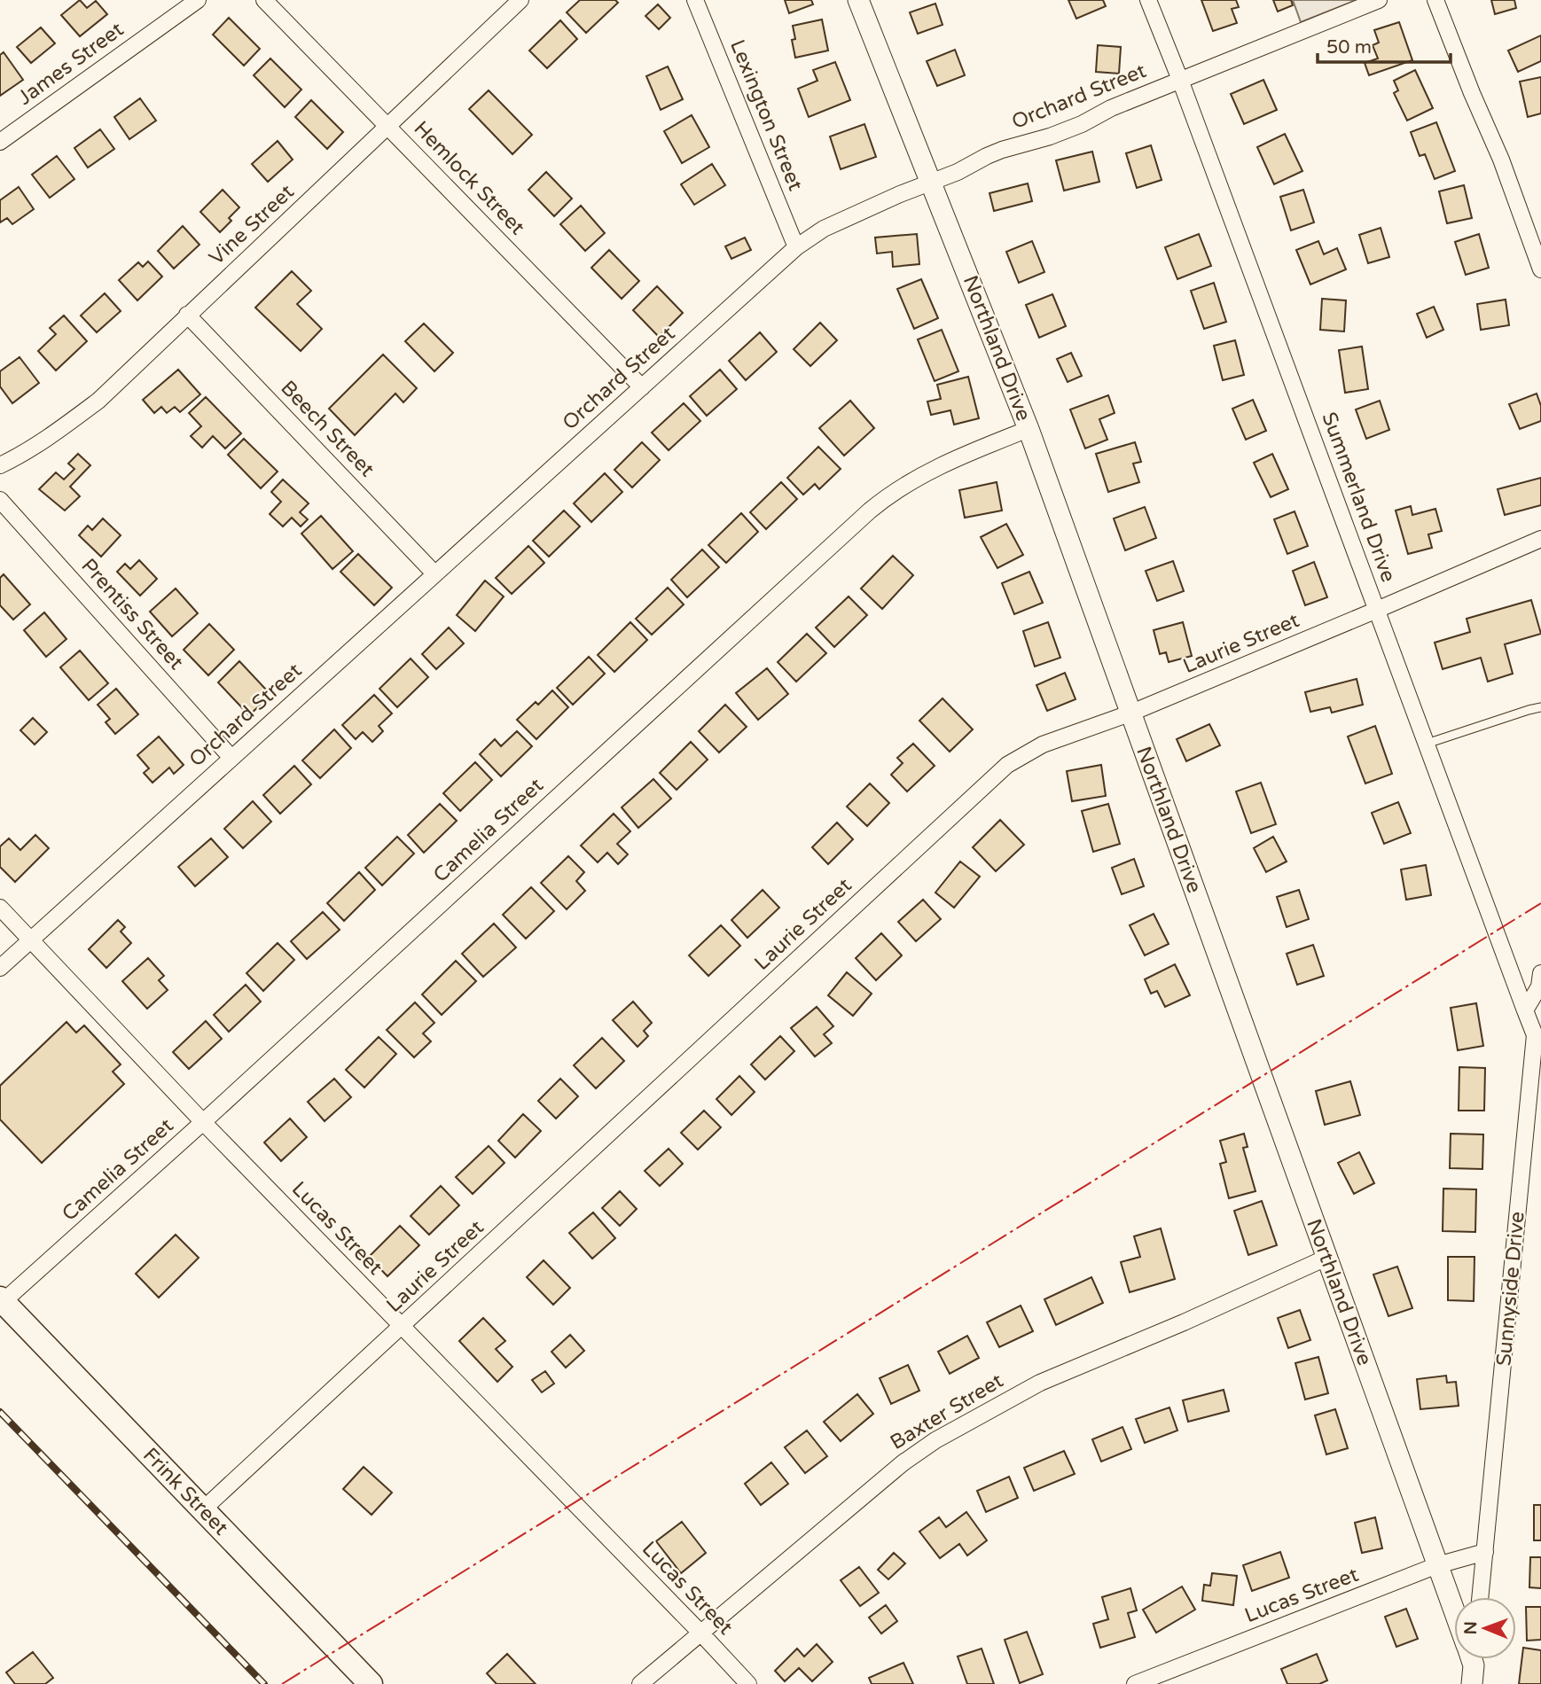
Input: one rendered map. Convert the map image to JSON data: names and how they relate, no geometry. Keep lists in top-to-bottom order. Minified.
{"streets":{"main road":["Frink Street"],"street":["James Street","Orchard Street","Lexington Street","Hemlock Street","Vine Street","Northland Drive","Beech Street","Summerland Drive","Prentiss Street","Laurie Street","Camelia Street","Lucas Street","Sunnyside Drive","Baxter Street"]},"crossings":[["Orchard Street","Lexington Street"],["Orchard Street","Hemlock Street"],["Orchard Street","Northland Drive"],["Orchard Street","Beech Street"],["Orchard Street","Summerland Drive"],["Orchard Street","Prentiss Street"],["Orchard Street","Lucas Street"],["Hemlock Street","Vine Street"],["Vine Street","Beech Street"],["Northland Drive","Laurie Street"],["Northland Drive","Camelia Street"],["Northland Drive","Lucas Street"],["Northland Drive","Baxter Street"],["Summerland Drive","Laurie Street"],["Summerland Drive","Sunnyside Drive"],["Laurie Street","Lucas Street"],["Laurie Street","Frink Street"],["Camelia Street","Lucas Street"],["Camelia Street","Frink Street"],["Lucas Street","Sunnyside Drive"],["Lucas Street","Baxter Street"]],"scale_bar":"50 m","north":"left"}
